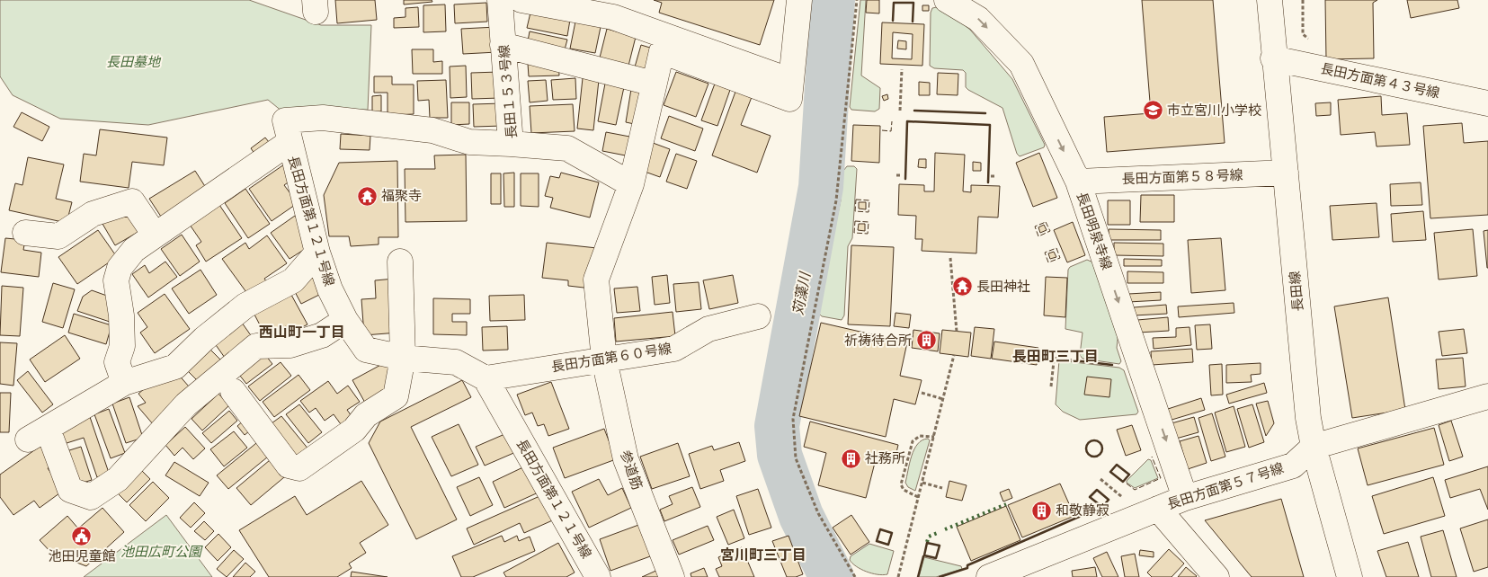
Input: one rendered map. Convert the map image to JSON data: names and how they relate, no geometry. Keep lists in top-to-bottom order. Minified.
{"streets":{"street":["長田方面第４３号線","長田１５３号線","長田方面第５８号線","長田方面第１２１号線","長田明泉寺線","長田線","長田方面第６０号線","参道筋","長田方面第５７号線"]},"crossings":[["長田方面第４３号線","長田線"],["長田１５３号線","長田方面第１２１号線"],["長田方面第５８号線","長田明泉寺線"],["長田方面第５８号線","長田線"],["長田方面第１２１号線","長田方面第６０号線"],["長田明泉寺線","長田方面第５７号線"],["長田線","長田方面第５７号線"],["長田方面第６０号線","参道筋"]],"one_way":["長田明泉寺線"],"districts":["西山町一丁目","長田町三丁目","宮川町三丁目"],"water":["苅藻川"],"parks":["長田墓地","池田広町公園"],"places":{"school or university":["市立宮川小学校"],"temple":["福聚寺","長田神社"],"building":["祈祷待合所","社務所","和敬静寂"],"public building":["池田児童館"]}}
